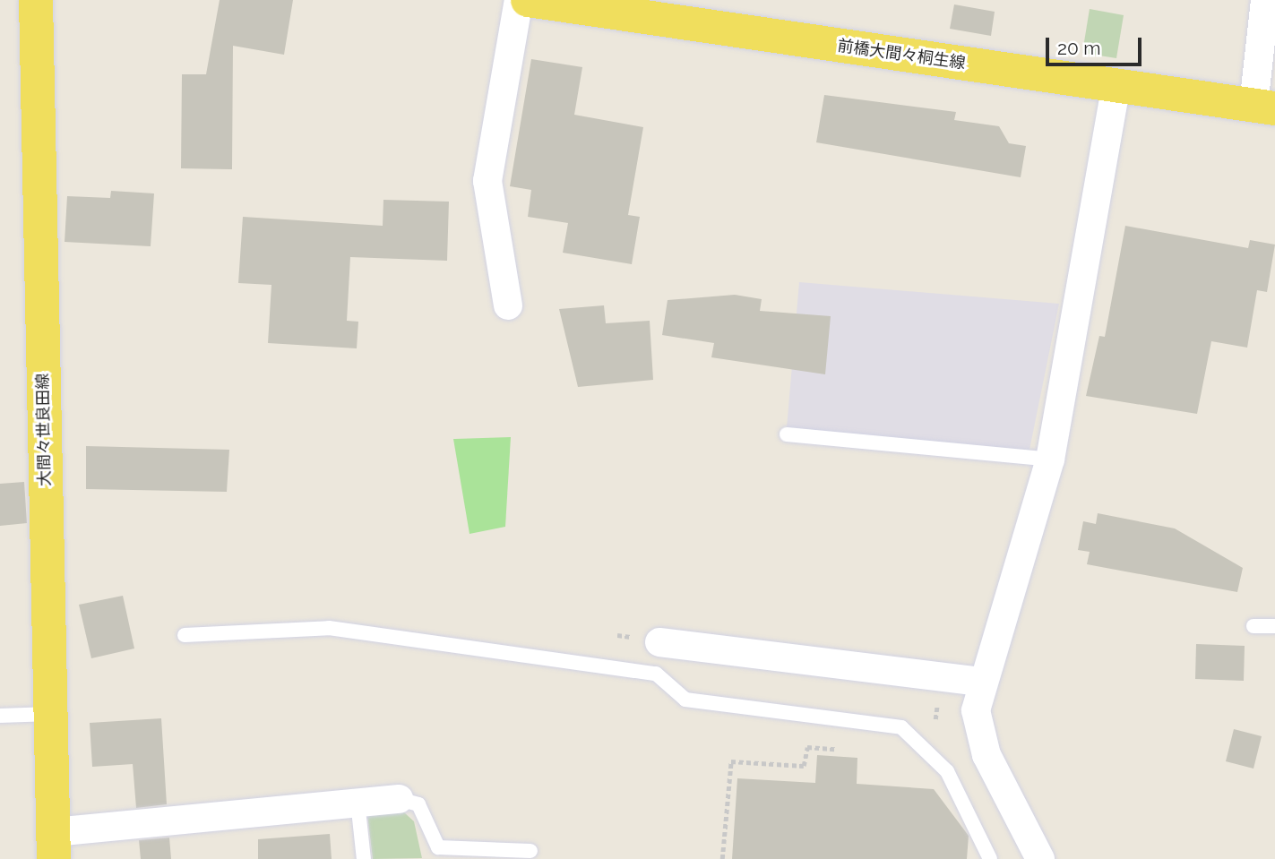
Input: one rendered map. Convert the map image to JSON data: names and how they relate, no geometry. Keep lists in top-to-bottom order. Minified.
{"streets":{"main road":["前橋大間々桐生線","大間々世良田線"]},"scale_bar":"20 m"}
